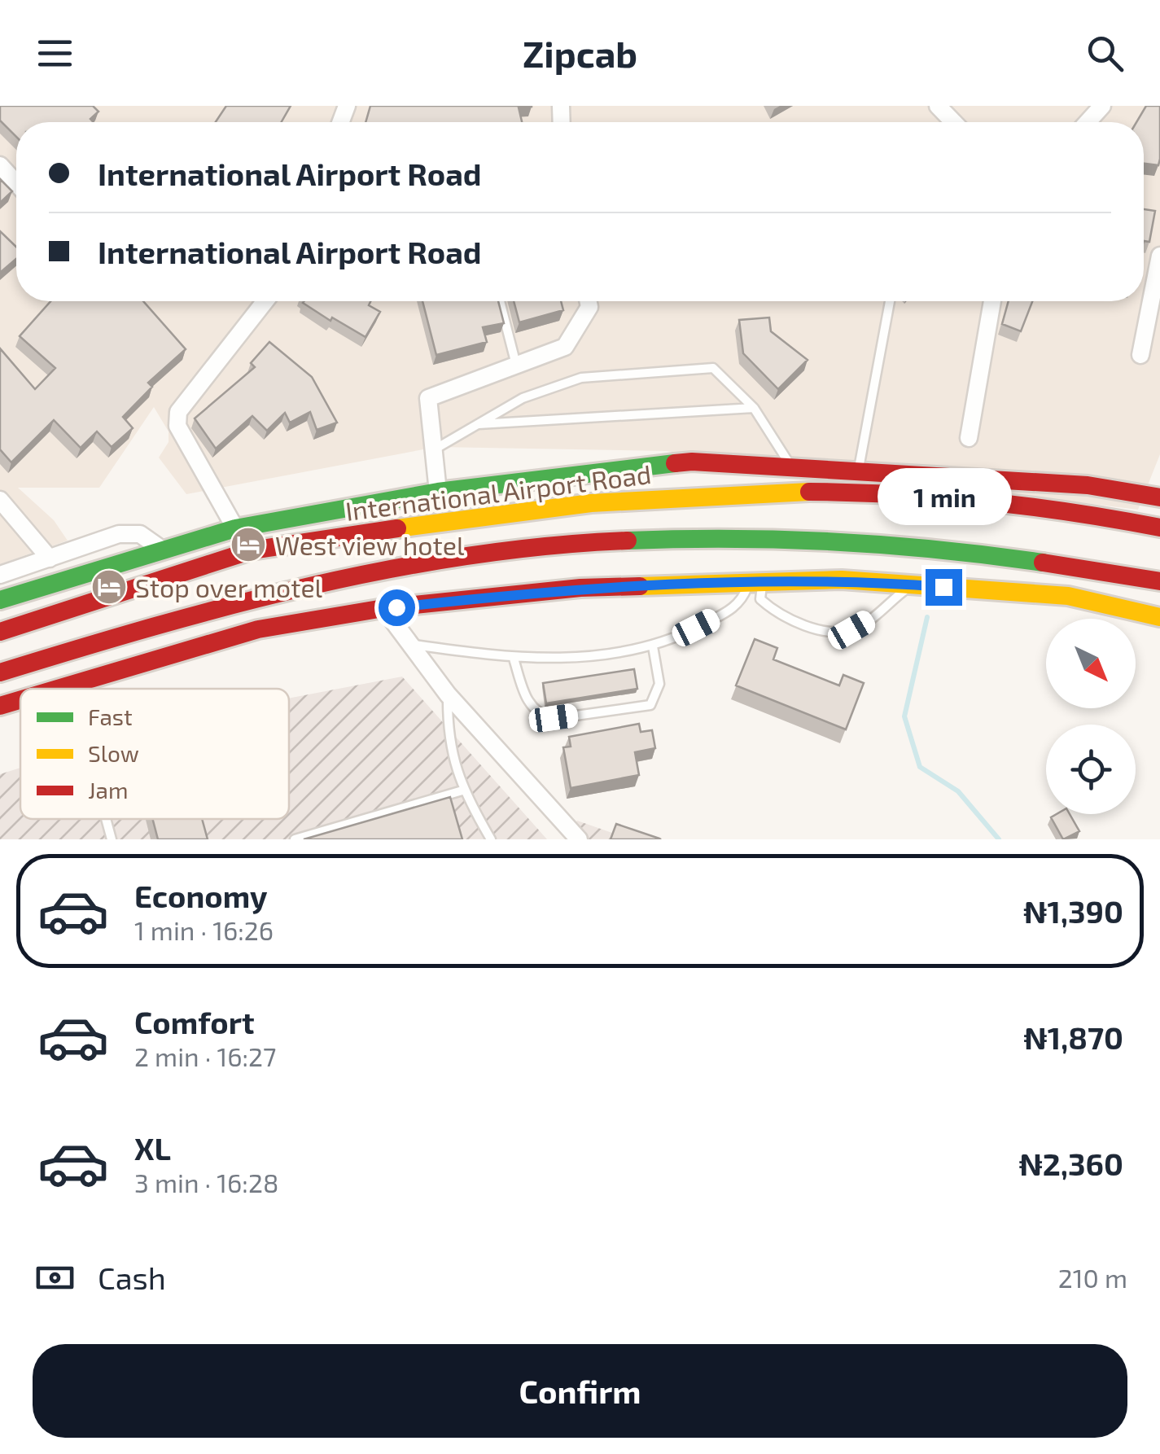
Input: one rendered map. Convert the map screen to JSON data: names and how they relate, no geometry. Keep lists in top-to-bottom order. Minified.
{"streets":{"main road":["International Airport Road"]},"places":{"hotel":["West view hotel","Stop over motel"]},"legend":["Fast","Slow","Jam"],"north":"bottom right","page":{"header":"Zipcab","banner":["International Airport Road","International Airport Road"],"bubble":"1 min","list":[{"name":"Economy","note":"1 min · 16:26","value":"₦1,390"},{"name":"Comfort","note":"2 min · 16:27","value":"₦1,870"},{"name":"XL","note":"3 min · 16:28","value":"₦2,360"}],"pay":["Cash","210 m"],"buttons":"Confirm"}}
